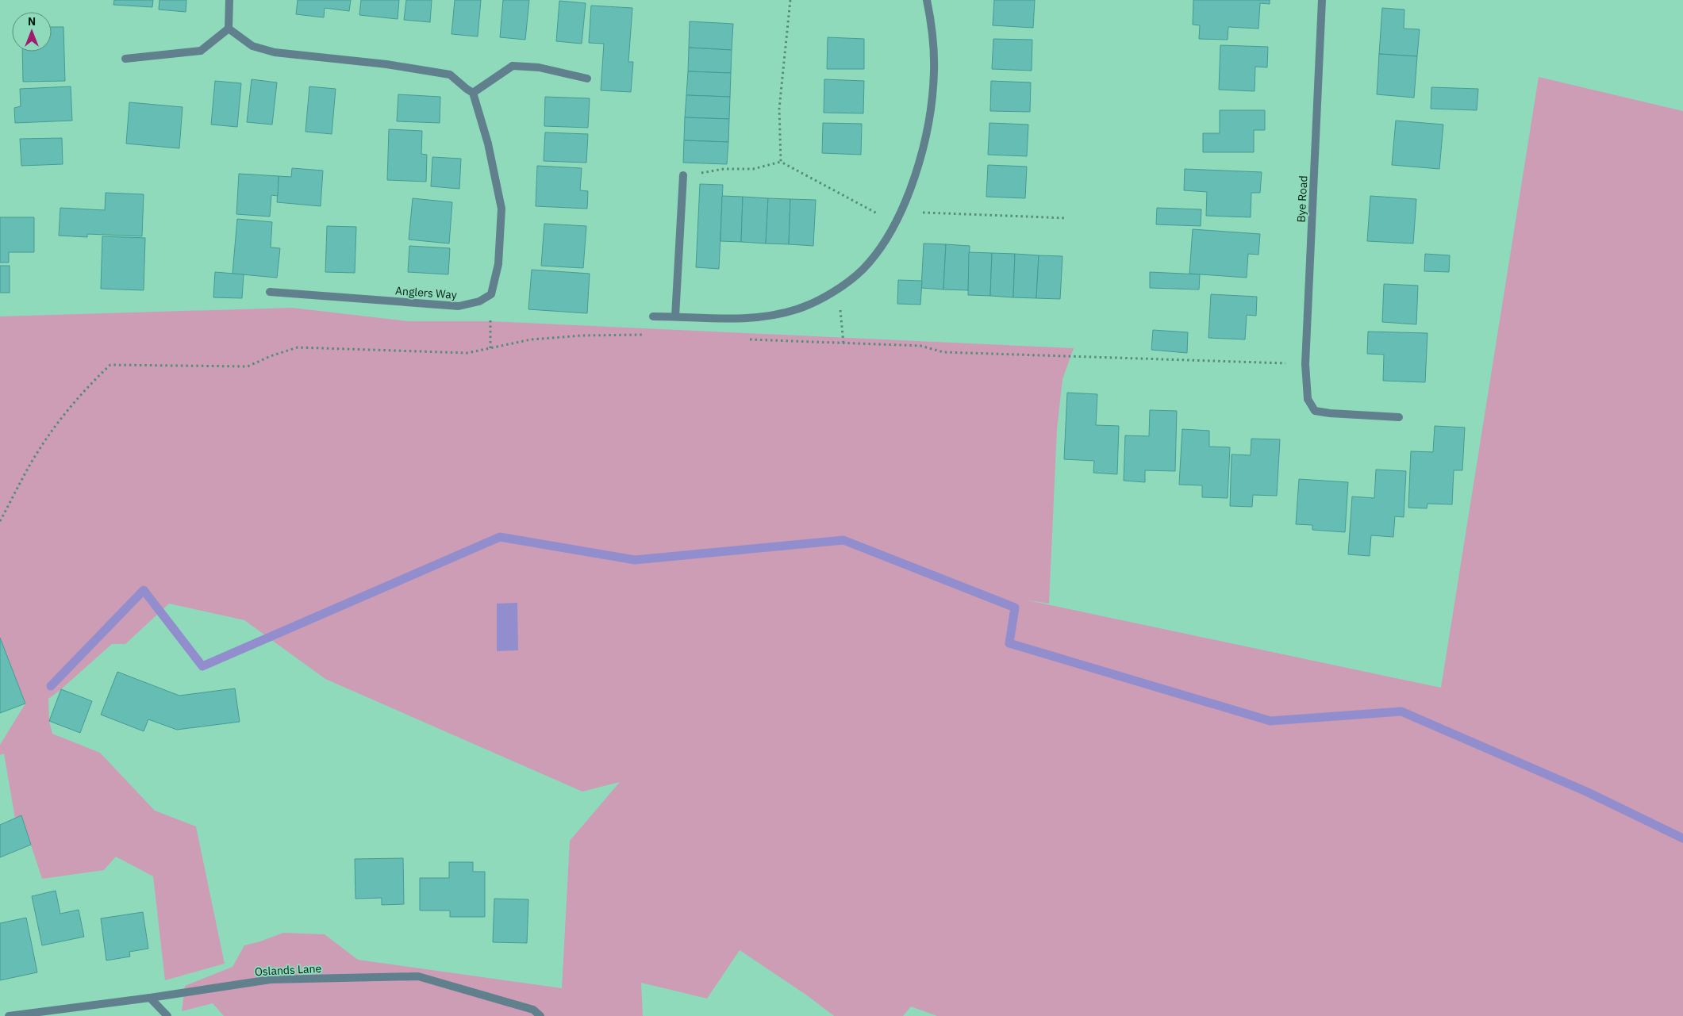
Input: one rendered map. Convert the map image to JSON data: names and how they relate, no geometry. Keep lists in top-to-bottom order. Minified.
{"streets":{"street":["Bye Road","Anglers Way","Oslands Lane"]},"north":"top"}
